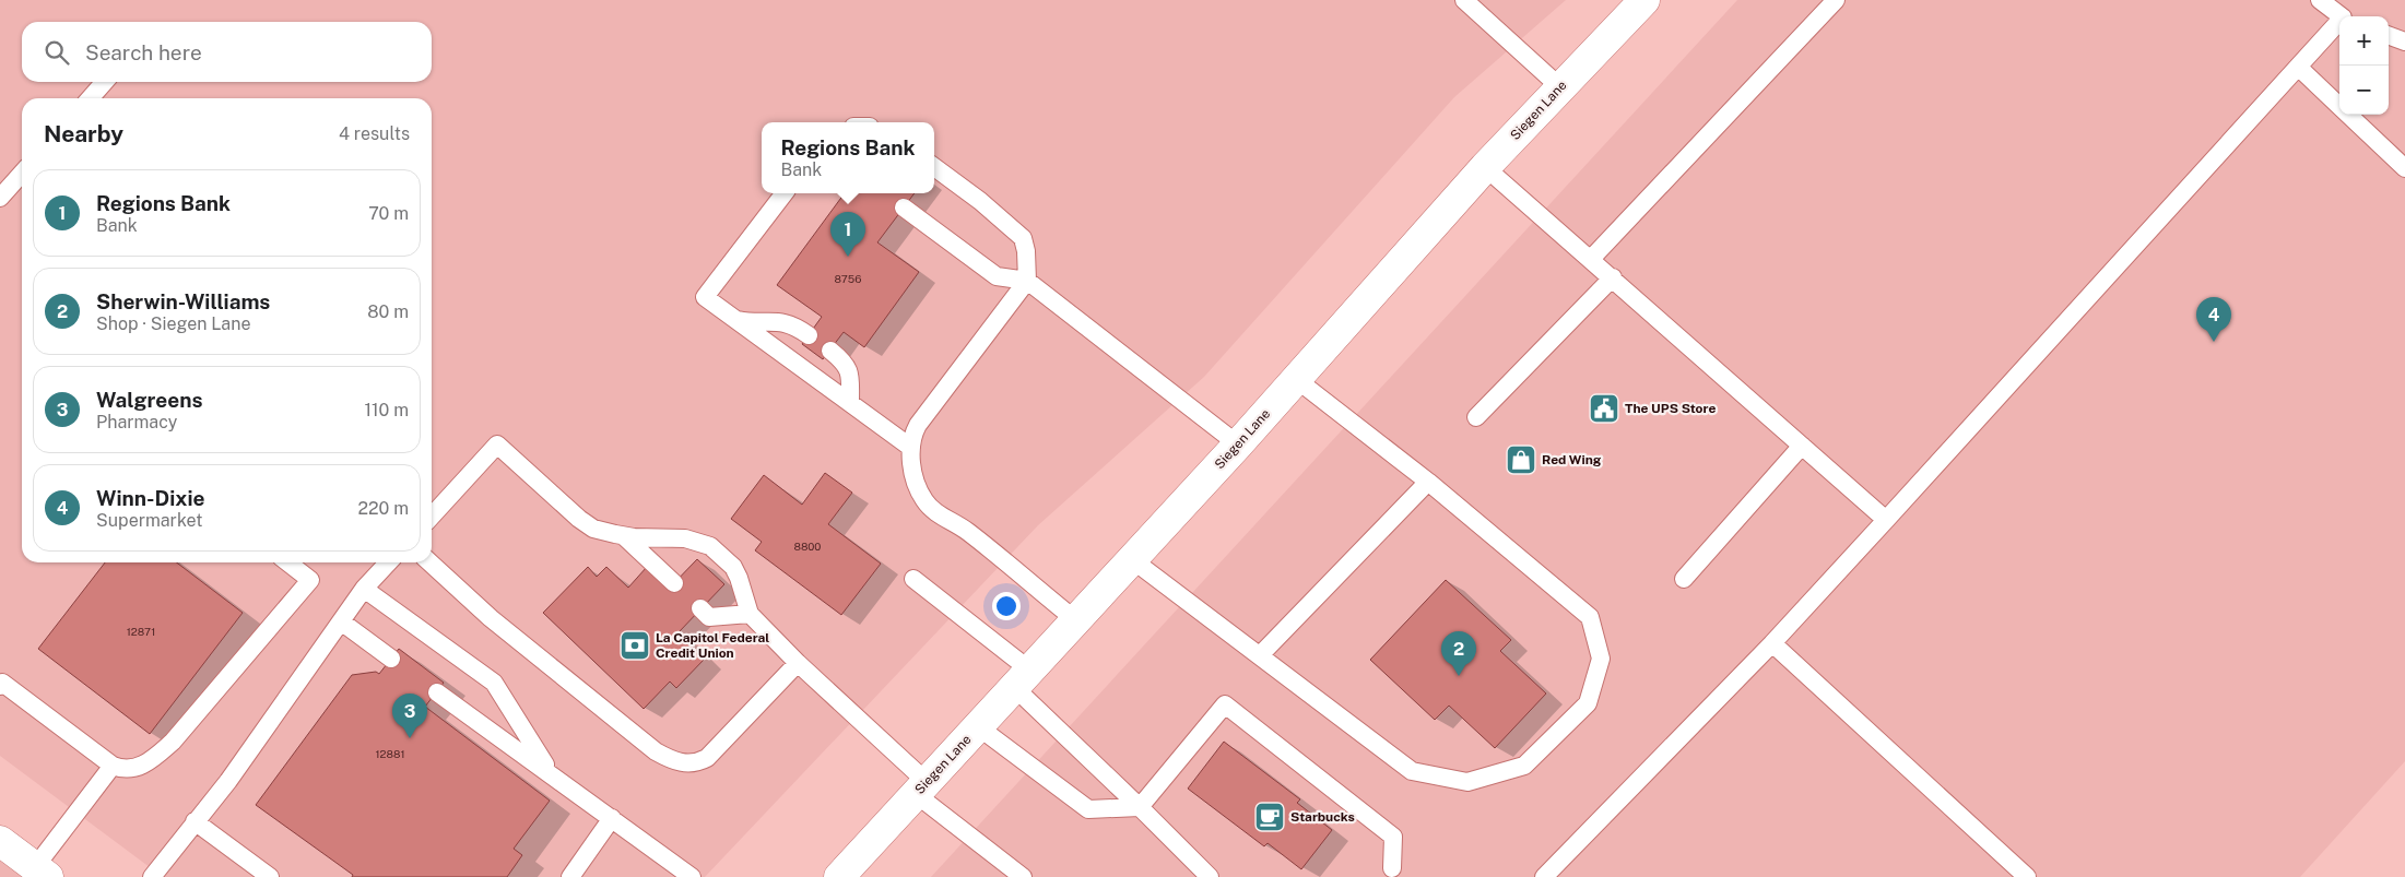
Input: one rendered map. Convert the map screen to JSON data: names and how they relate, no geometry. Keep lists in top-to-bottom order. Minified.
{"streets":{"main road":["Siegen Lane"]},"places":{"public building":["The UPS Store"],"shop":["Red Wing"],"bank":["La Capitol Federal Credit Union"],"cafe":["Starbucks"]},"house_numbers":["8756","8800","12871","12881"],"page":{"map_buttons":["+","−"],"search":"Search here","heading":["Nearby","4 results"],"popup":["Regions Bank","Bank"],"list":[{"mark":"1","name":"Regions Bank","note":"Bank","value":"70 m"},{"mark":"2","name":"Sherwin-Williams","note":"Shop · Siegen Lane","value":"80 m"},{"mark":"3","name":"Walgreens","note":"Pharmacy","value":"110 m"},{"mark":"4","name":"Winn-Dixie","note":"Supermarket","value":"220 m"}],"pins":["1","4","2","3"]}}
